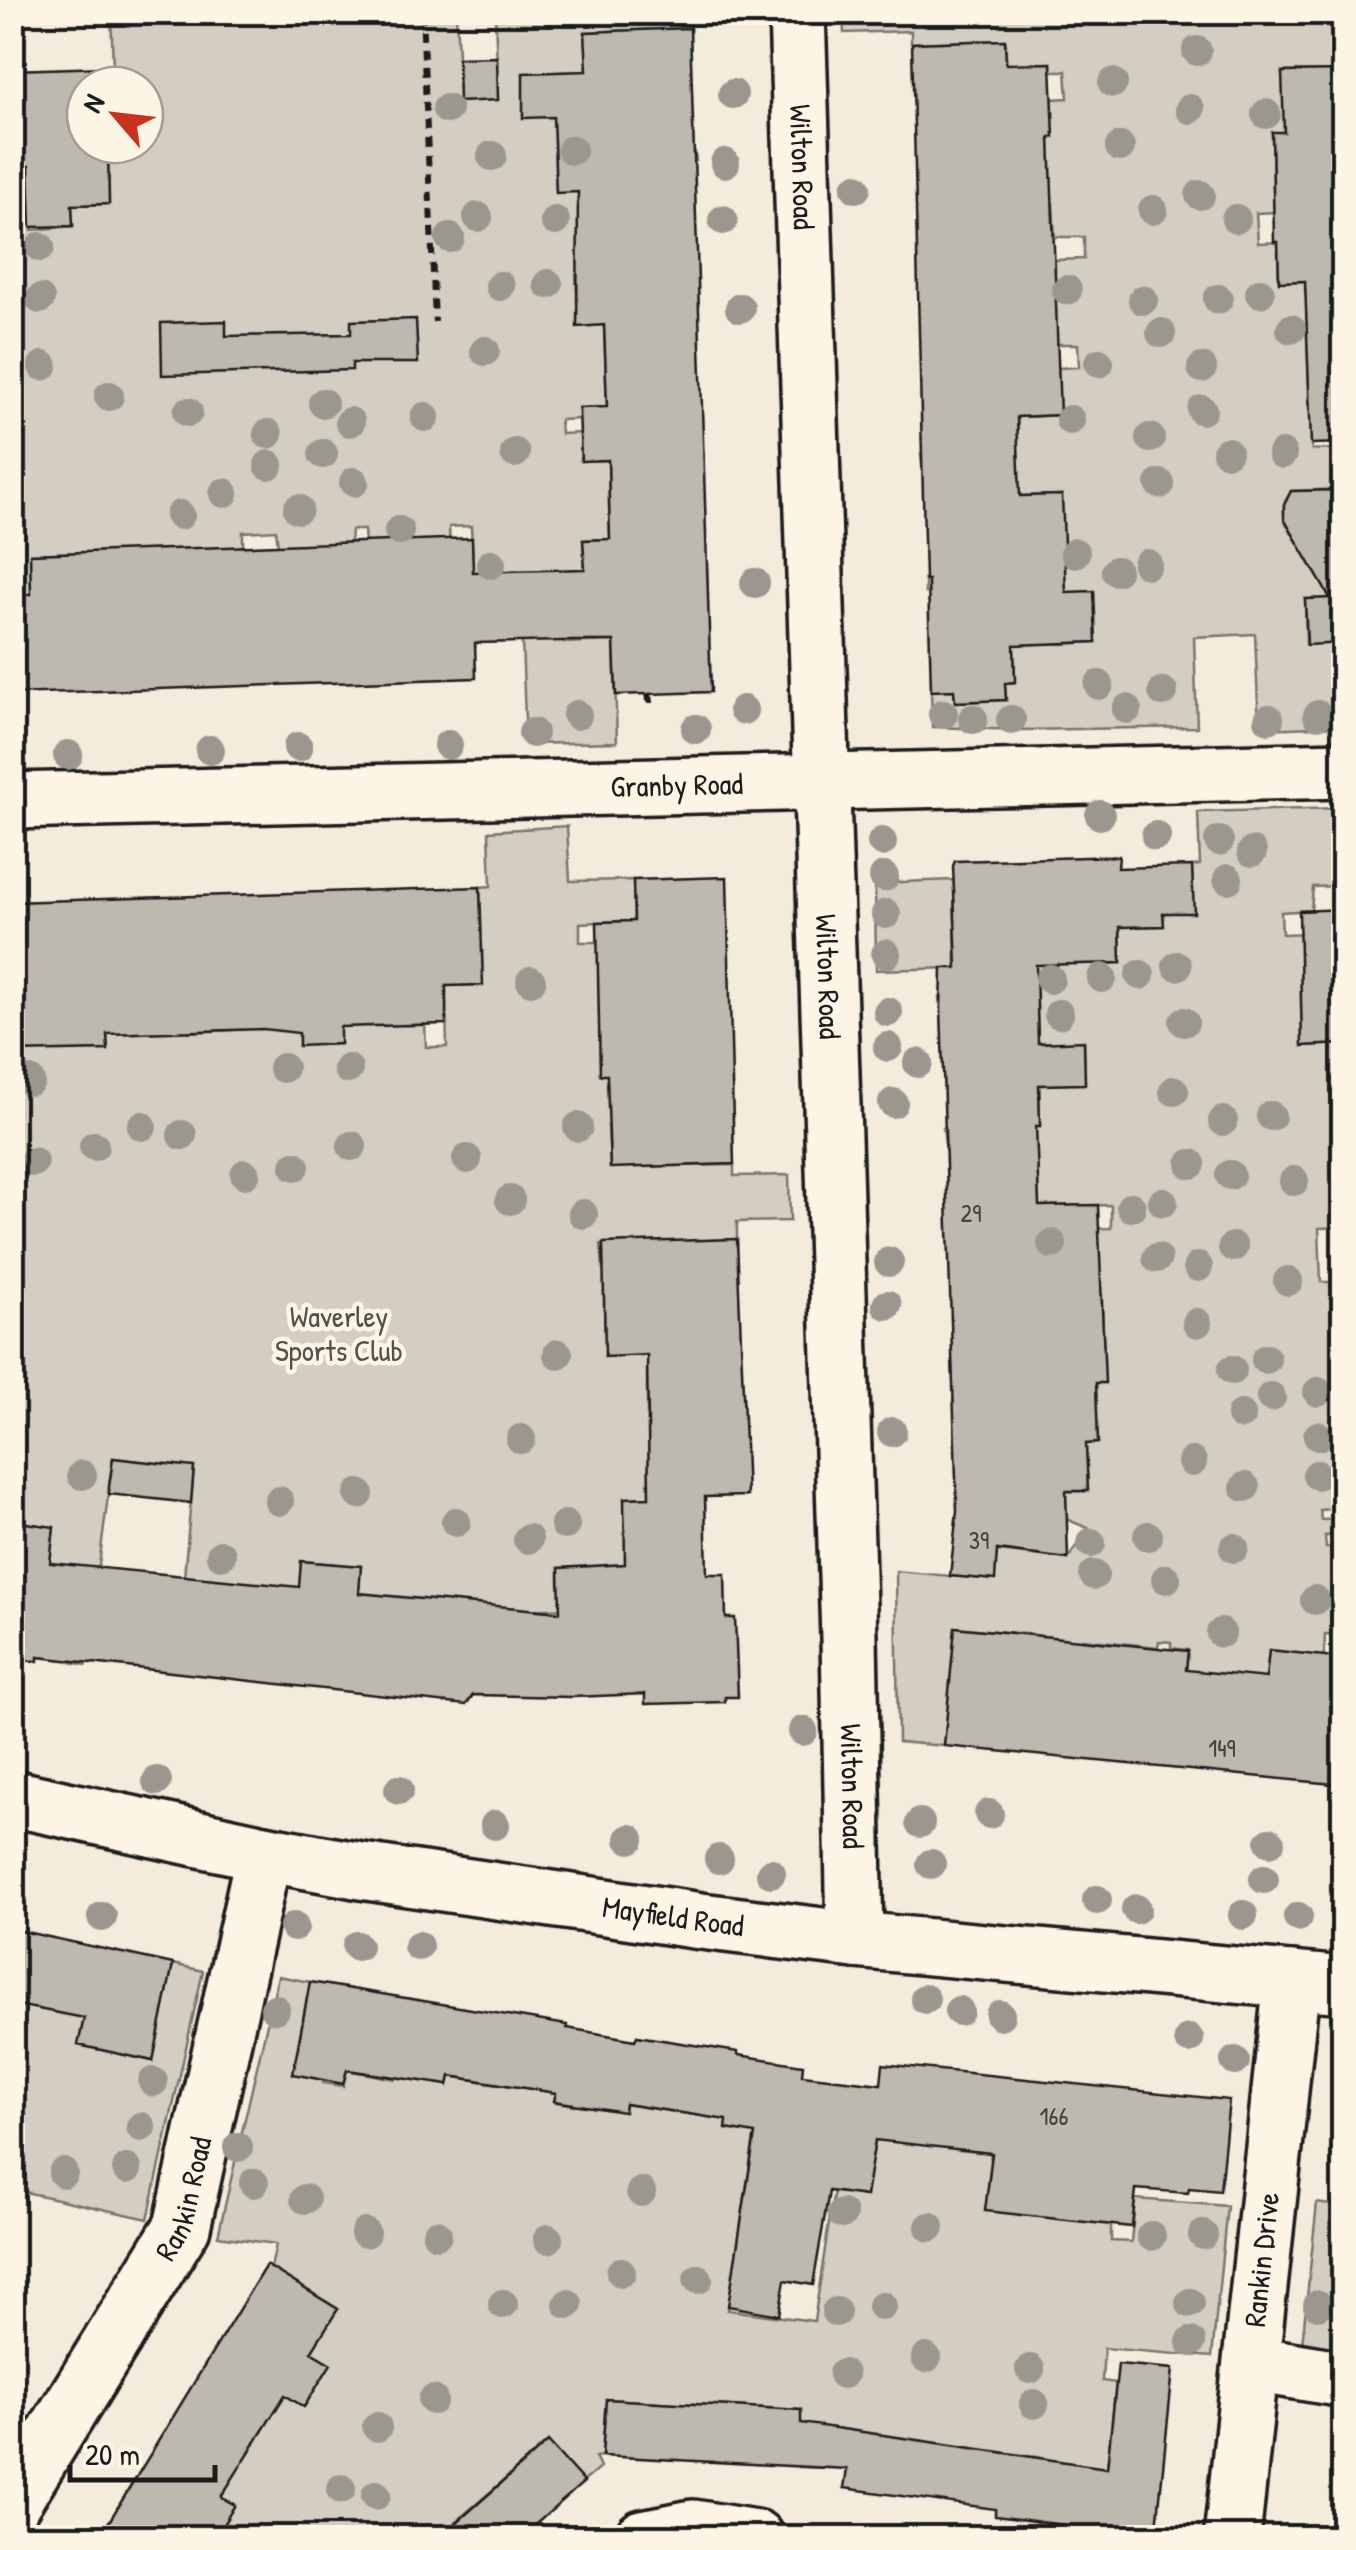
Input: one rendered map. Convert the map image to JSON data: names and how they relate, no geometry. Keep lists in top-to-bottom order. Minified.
{"streets":{"street":["Wilton Road","Granby Road","Mayfield Road","Rankin Road","Rankin Drive"]},"crossings":[["Wilton Road","Granby Road"],["Wilton Road","Mayfield Road"],["Mayfield Road","Rankin Road"],["Mayfield Road","Rankin Drive"]],"parks":["Waverley Sports Club"],"house_numbers":["29","39","149","166"],"scale_bar":"20 m","north":"top left"}
